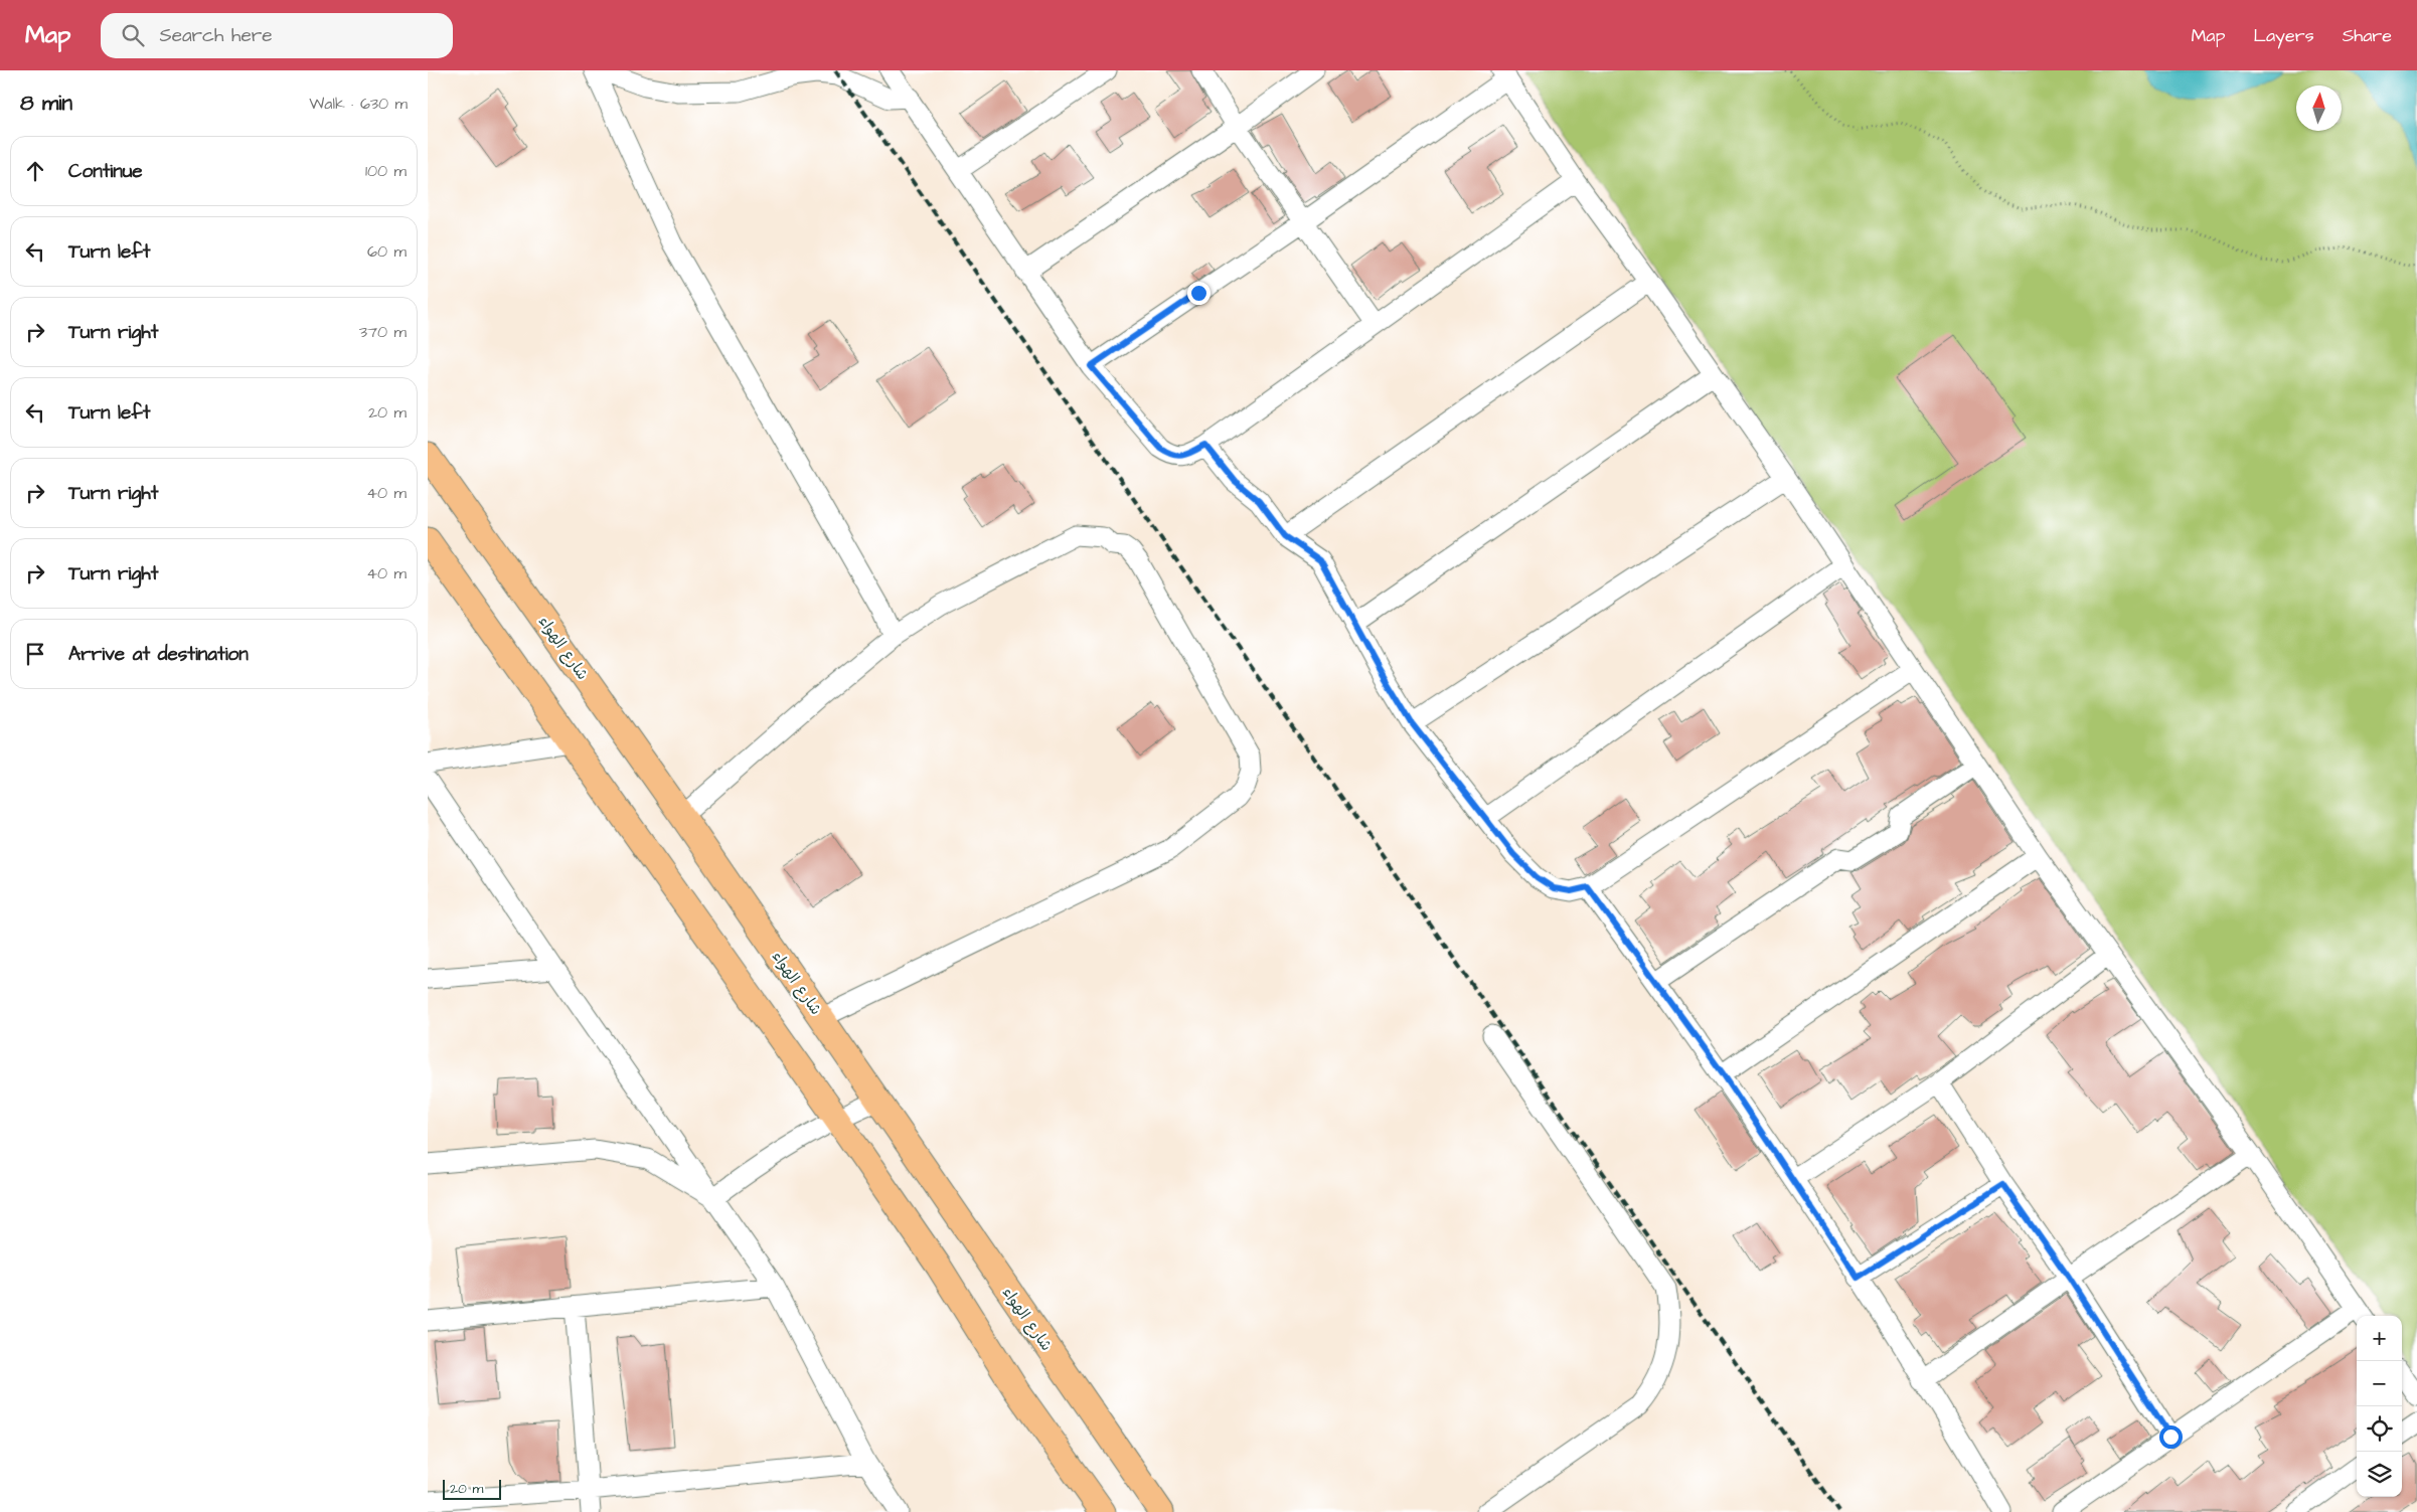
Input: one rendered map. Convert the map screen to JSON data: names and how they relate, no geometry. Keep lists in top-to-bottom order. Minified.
{"streets":{"main road":["شارع الهواء"]},"scale_bar":"20 m","north":"top","page":{"header":"Map","search":"Search here","nav":["Map","Layers","Share"],"heading":["8 min","Walk · 630 m"],"list":[["Continue","100 m"],["Turn left","60 m"],["Turn right","370 m"],["Turn left","20 m"],["Turn right","40 m"],["Turn right","40 m"],"Arrive at destination"],"map_buttons":["+","−"],"scale":"20 m"}}
